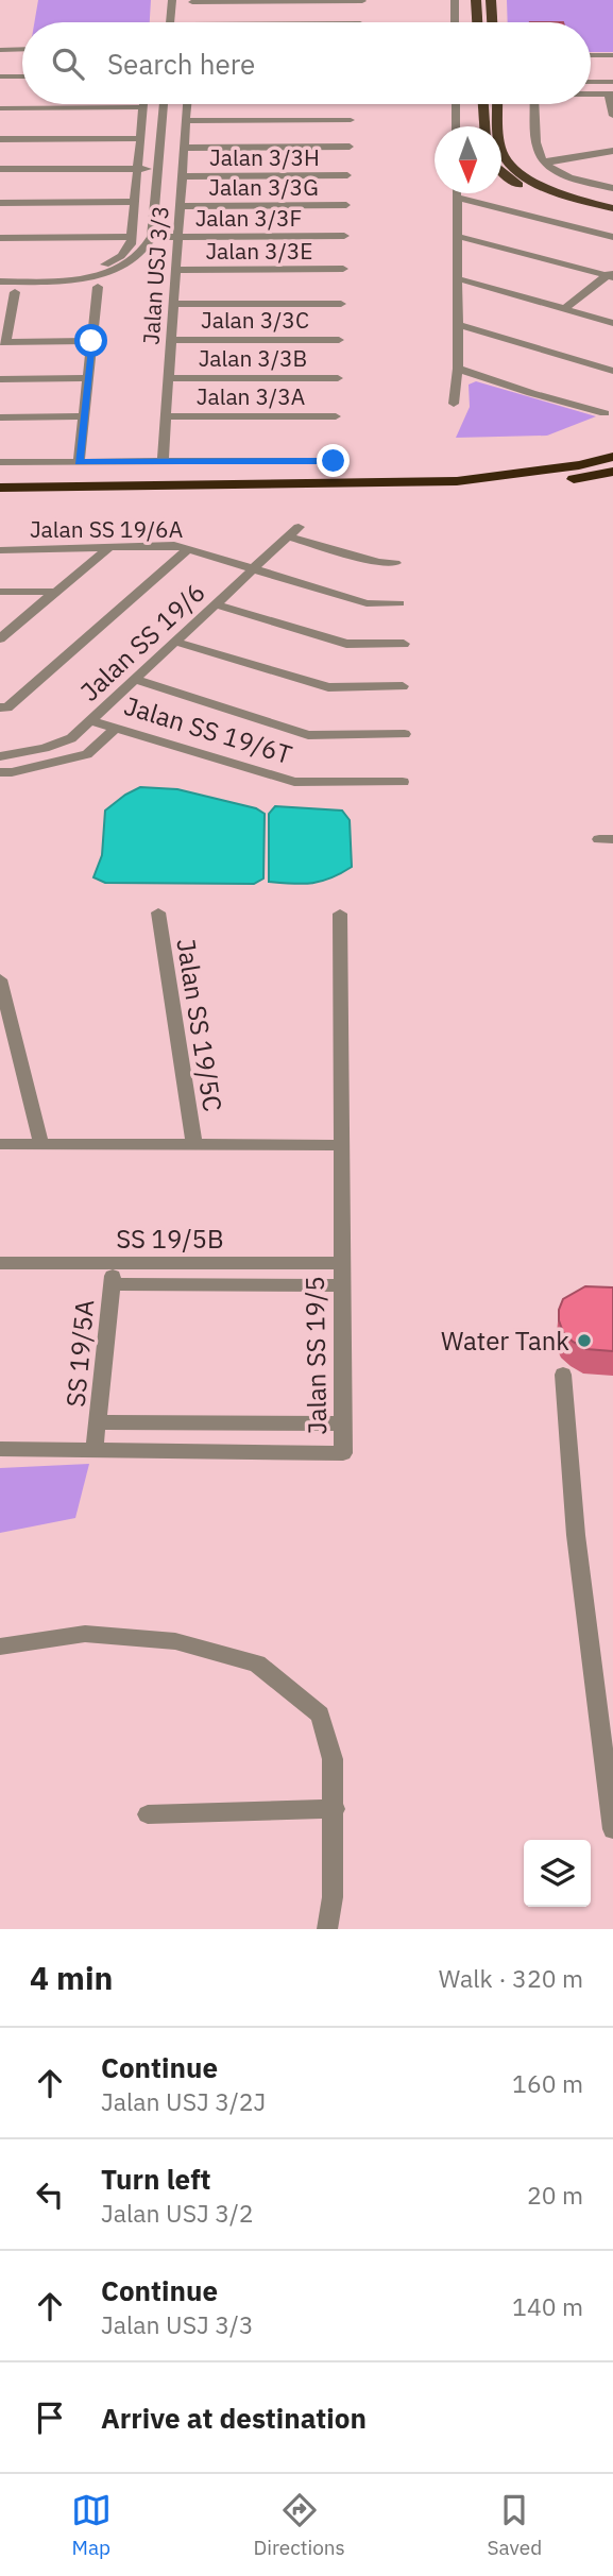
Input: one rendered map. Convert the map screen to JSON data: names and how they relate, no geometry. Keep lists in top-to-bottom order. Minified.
{"streets":{"street":["Jalan 3/3H","Jalan 3/3G","Jalan 3/3F","Jalan 3/3E","Jalan USJ 3/3","Jalan 3/3C","Jalan 3/3B","Jalan 3/3A","Jalan SS 19/6A","Jalan SS 19/6","Jalan SS 19/6T","Jalan SS 19/5C","SS 19/5B","SS 19/5A","Jalan SS 19/5"]},"crossings":[["Jalan 3/3H","Jalan USJ 3/3"],["Jalan 3/3G","Jalan USJ 3/3"],["Jalan 3/3F","Jalan USJ 3/3"],["Jalan 3/3E","Jalan USJ 3/3"],["Jalan USJ 3/3","Jalan 3/3C"],["Jalan USJ 3/3","Jalan 3/3B"],["Jalan USJ 3/3","Jalan 3/3A"],["Jalan SS 19/6A","Jalan SS 19/6"],["Jalan SS 19/6","Jalan SS 19/6T"],["SS 19/5B","SS 19/5A"],["SS 19/5B","Jalan SS 19/5"],["SS 19/5A","Jalan SS 19/5"]],"places":["Water Tank"],"north":"bottom","page":{"search":"Search here","heading":["4 min","Walk · 320 m"],"list":[["Continue","Jalan USJ 3/2J","160 m"],["Turn left","Jalan USJ 3/2","20 m"],["Continue","Jalan USJ 3/3","140 m"],"Arrive at destination"],"nav":["Map","Directions","Saved"]}}
